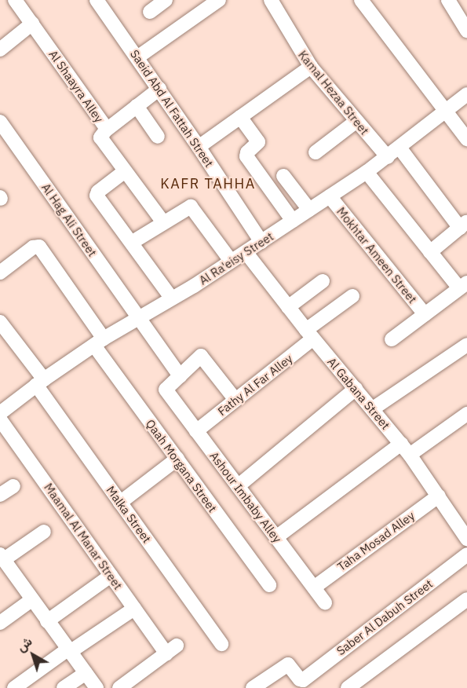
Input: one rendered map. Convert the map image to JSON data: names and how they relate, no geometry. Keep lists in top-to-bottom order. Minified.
{"streets":{"street":["Al Shaayra Alley","Kamal Hezaa Street","Saeid Abd Al Fattah Street","Al Hag Ali Street","Mokhtar Ameen Street","Al Ra'eisy Street","Fathy Al Far Alley","Al Gabana Street","Qaah Morgana Street","Ashour Imbaby Alley","Malka Street","Maamal Al Manar Street","Taha Mosad Alley","Saber Al Dabuh Street"]},"crossings":[["Kamal Hezaa Street","Al Ra'eisy Street"],["Saeid Abd Al Fattah Street","Al Ra'eisy Street"],["Al Hag Ali Street","Al Ra'eisy Street"],["Al Hag Ali Street","Ashour Imbaby Alley"],["Mokhtar Ameen Street","Al Ra'eisy Street"],["Al Ra'eisy Street","Al Gabana Street"],["Al Ra'eisy Street","Qaah Morgana Street"],["Al Ra'eisy Street","Malka Street"],["Al Ra'eisy Street","Maamal Al Manar Street"],["Fathy Al Far Alley","Al Gabana Street"],["Fathy Al Far Alley","Ashour Imbaby Alley"],["Al Gabana Street","Taha Mosad Alley"],["Ashour Imbaby Alley","Taha Mosad Alley"]],"districts":["KAFR TAHHA"],"north":"top left"}
